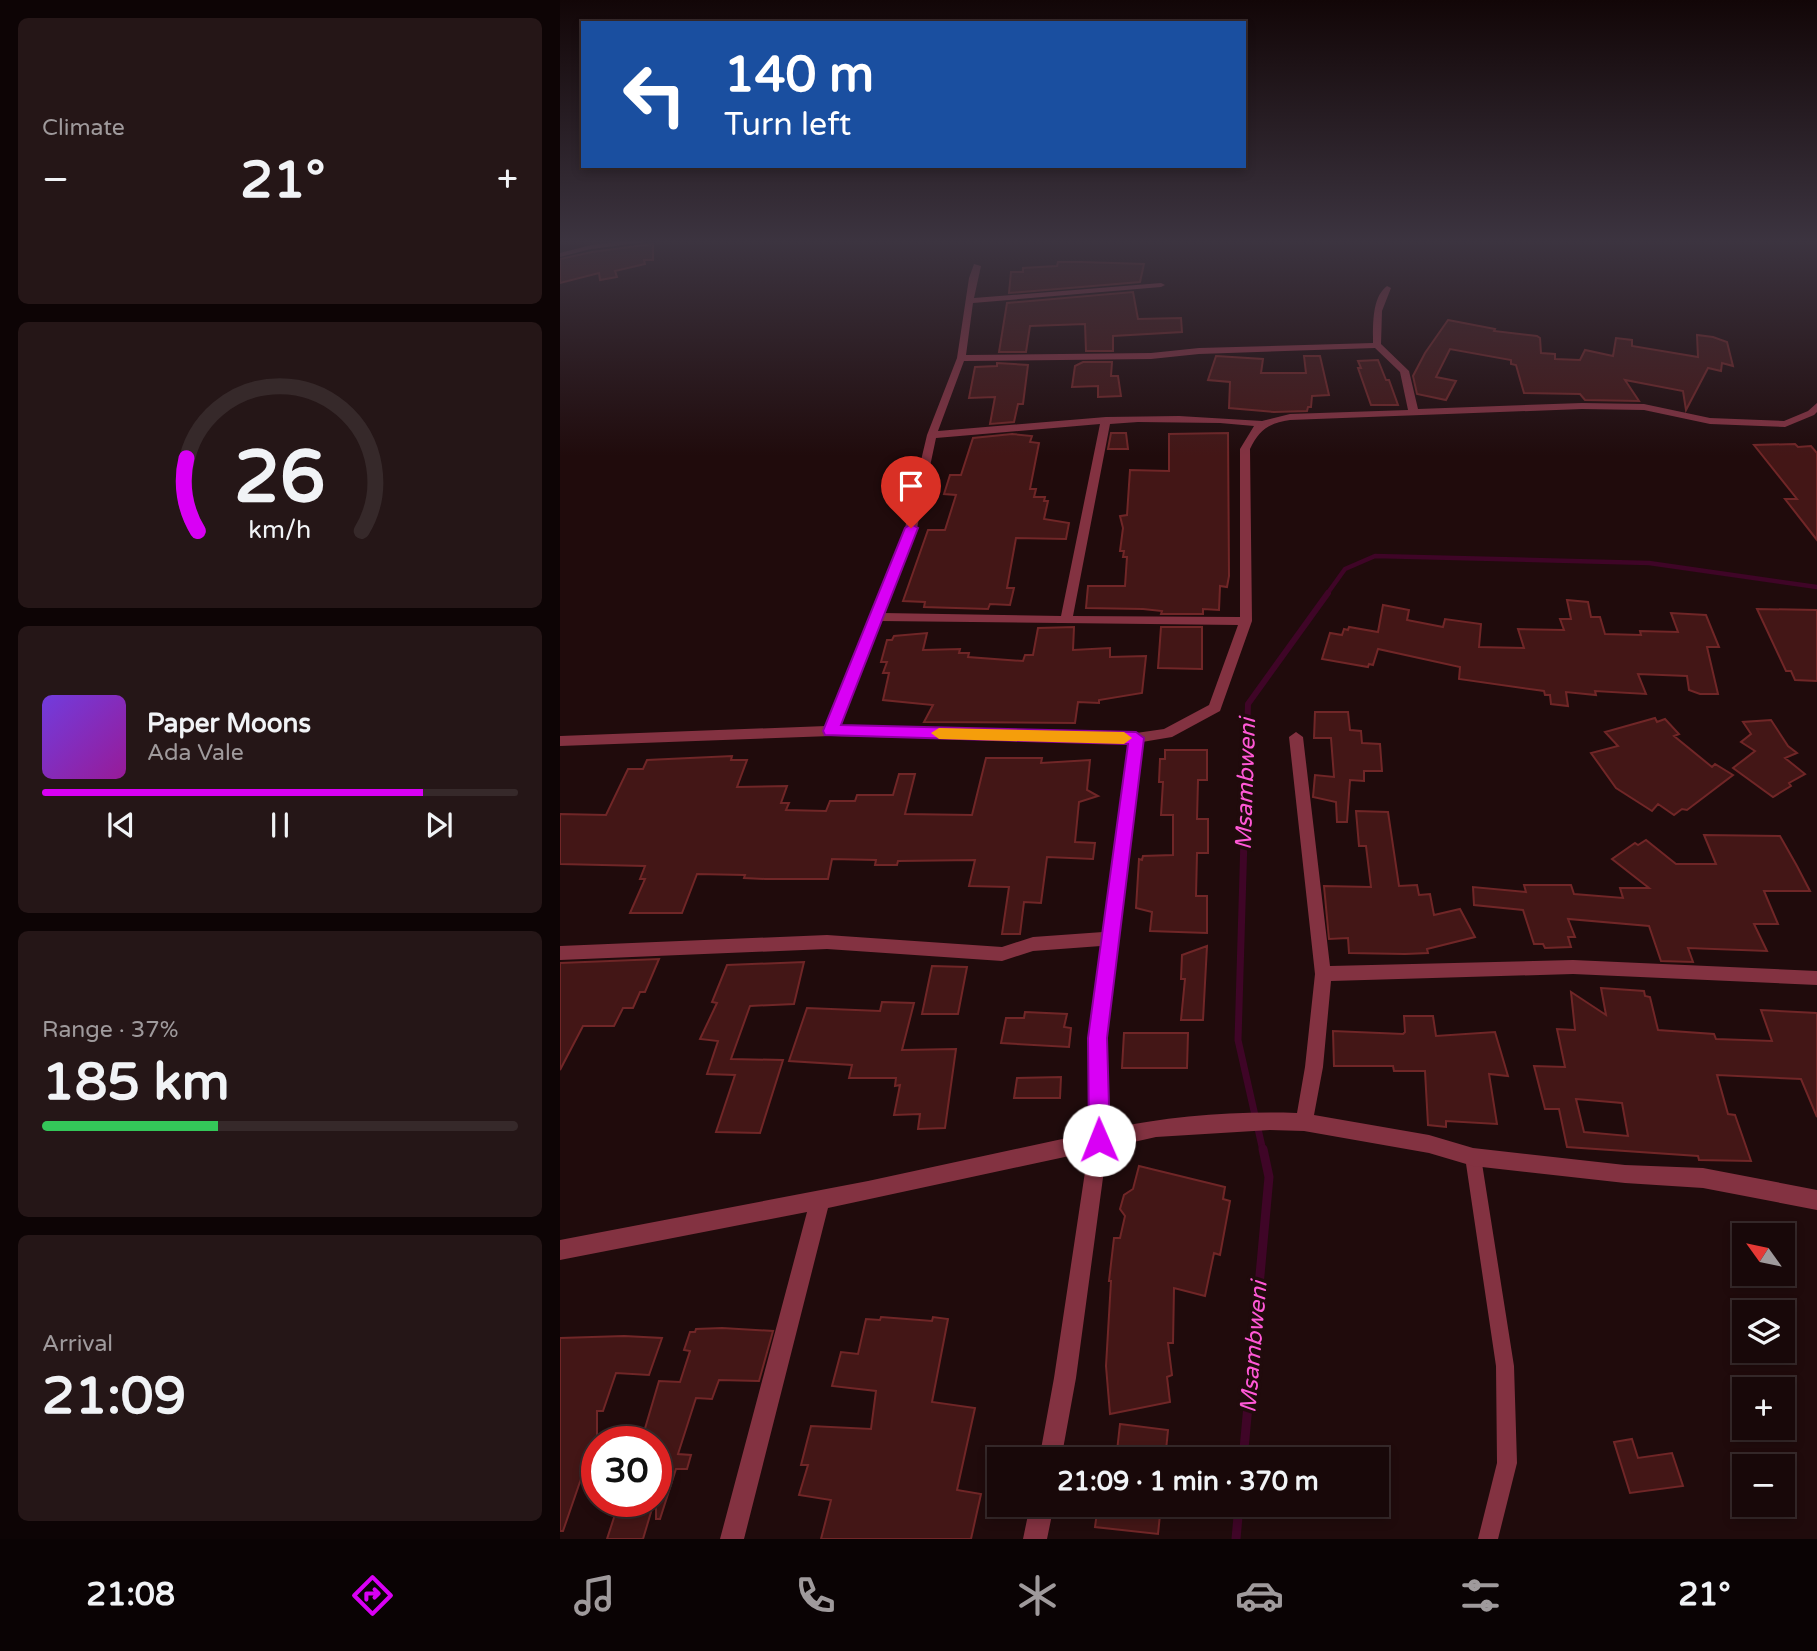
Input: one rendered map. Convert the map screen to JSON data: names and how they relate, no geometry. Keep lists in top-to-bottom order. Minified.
{"water":["Msambweni"],"north":"top left","page":{"tile":["Climate",["Range · 37%","185 km"],["Arrival","21:09"]],"turn":["140 m","Turn left"],"heat":["−","21°","+"],"song":["Paper Moons","Ada Vale"],"map_buttons":["+","−"],"limit":"30","trip":"21:09 · 1 min · 370 m","tabs":["21:08","21°"],"gauge":["26","km/h"]}}
